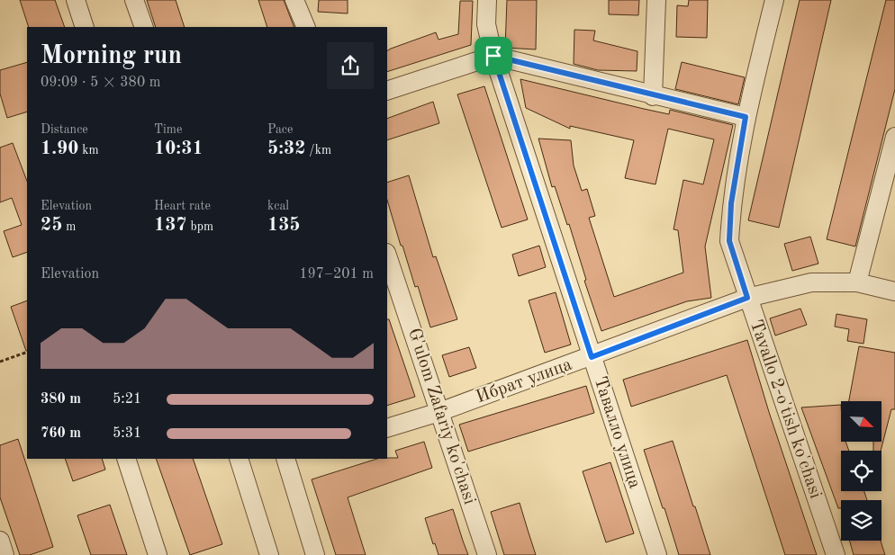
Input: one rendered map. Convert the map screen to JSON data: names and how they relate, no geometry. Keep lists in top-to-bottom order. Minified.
{"streets":{"street":["Ибрат улица","Tavallo 2-o'tish ko'chasi","G'ulom Zafariy ko'chasi","Тавалло улица"]},"crossings":[["Ибрат улица","Tavallo 2-o'tish ko'chasi"],["Ибрат улица","G'ulom Zafariy ko'chasi"],["Ибрат улица","Тавалло улица"]],"north":"bottom right","page":{"heading":["Morning run","09:09 · 5 × 380 m"],"stats":[["Distance","1.90 km"],["Time","10:31"],["Pace","5:32 /km"],["Elevation","25 m"],["Heart rate","137 bpm"],["kcal","135"]],"chart":["Elevation","197–201 m"],"list":[{"name":"380 m","note":"5:21"},{"name":"760 m","note":"5:31"}]}}
